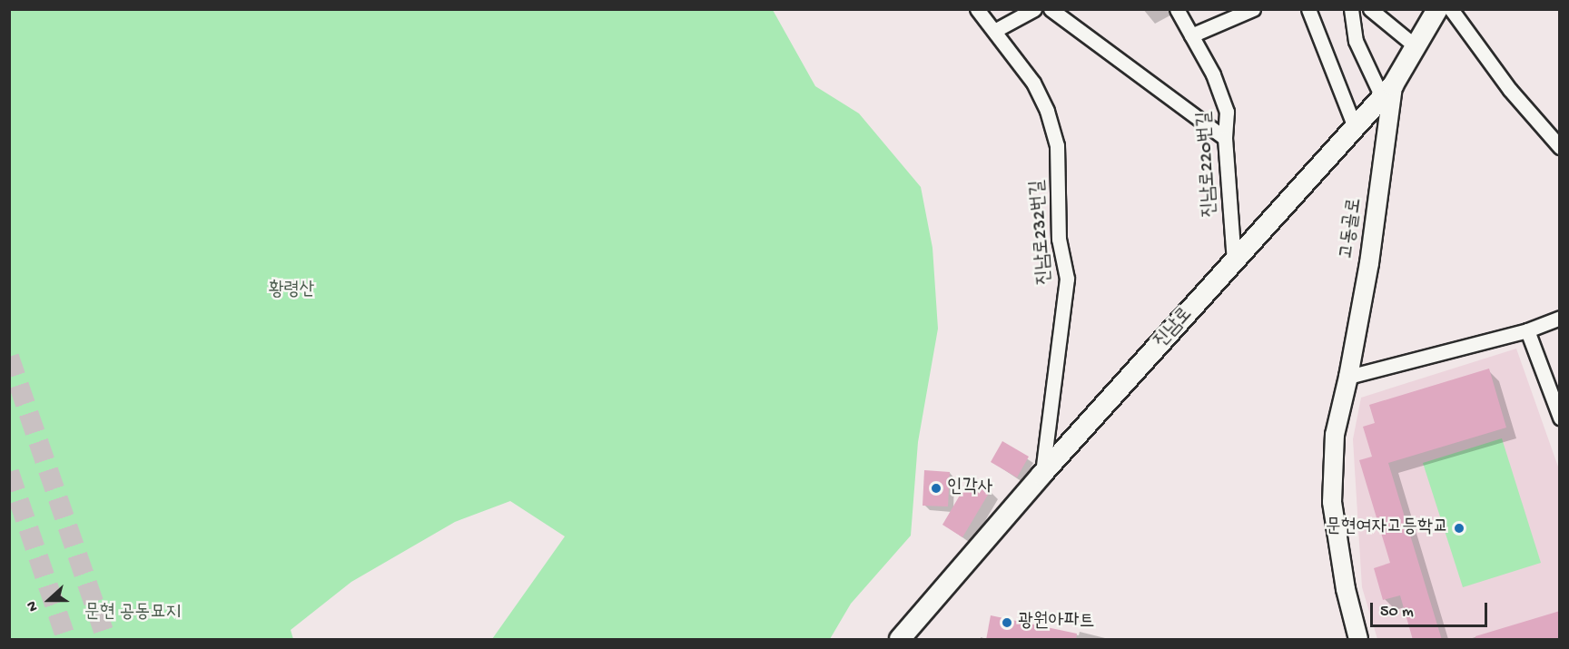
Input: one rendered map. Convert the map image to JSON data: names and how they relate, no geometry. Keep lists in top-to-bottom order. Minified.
{"streets":{"main road":["진남로"],"street":["진남로220번길","고동골로","진남로232번길"]},"crossings":[["진남로220번길","진남로"],["고동골로","진남로"],["진남로232번길","진남로"]],"parks":["황령산","문현 공동묘지"],"places":["인각사","문현여자고등학교","광원아파트"],"scale_bar":"50 m","north":"left"}
